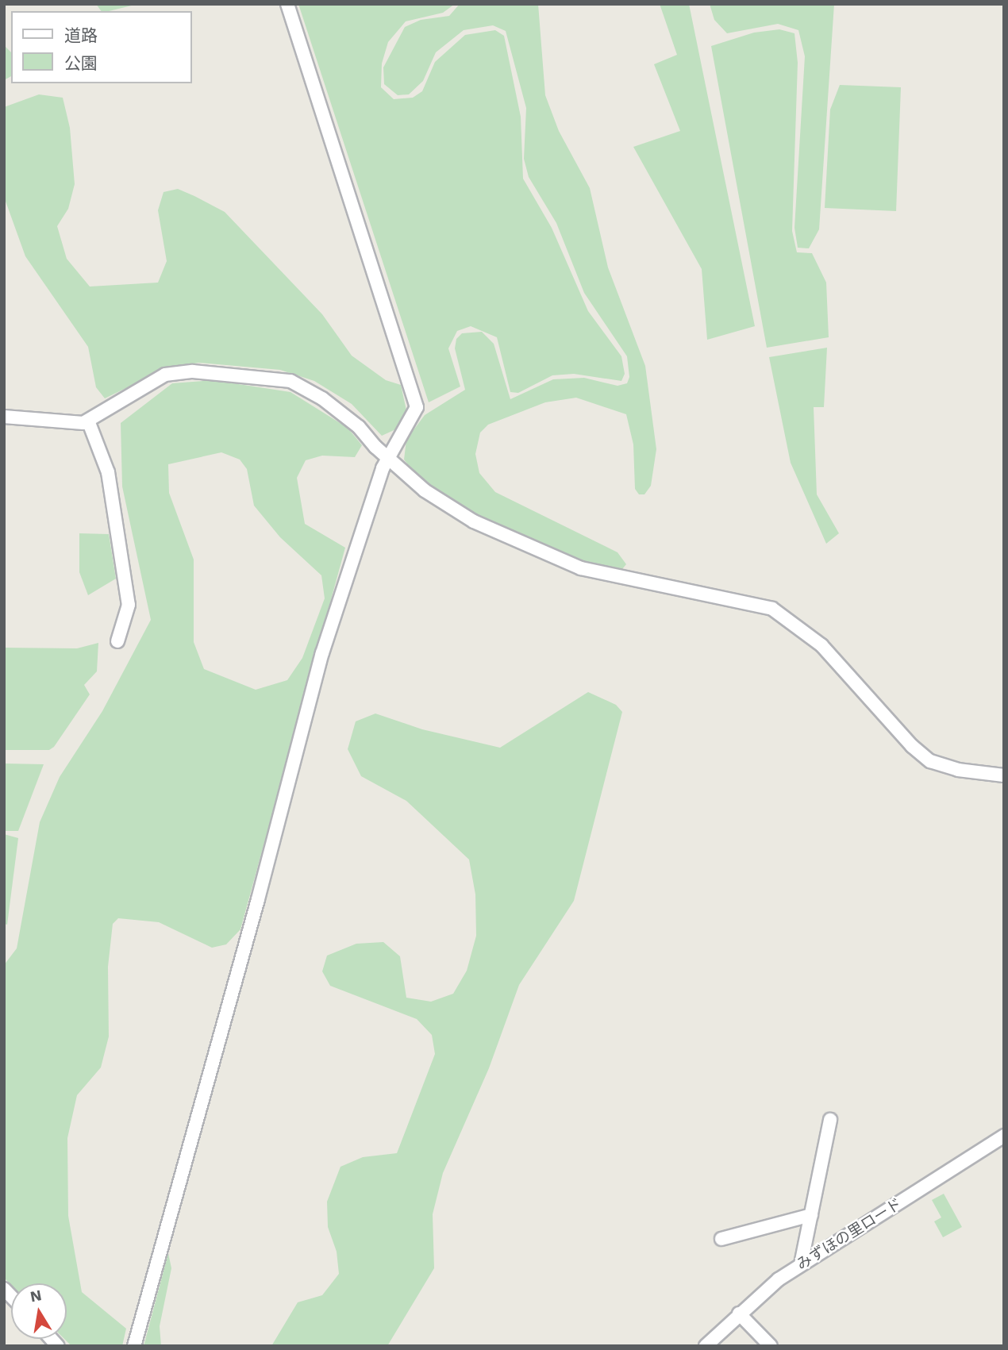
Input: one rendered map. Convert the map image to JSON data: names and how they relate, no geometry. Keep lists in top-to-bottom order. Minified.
{"streets":{"street":["みずほの里ロード"]},"legend":["道路","公園"],"north":"top"}
